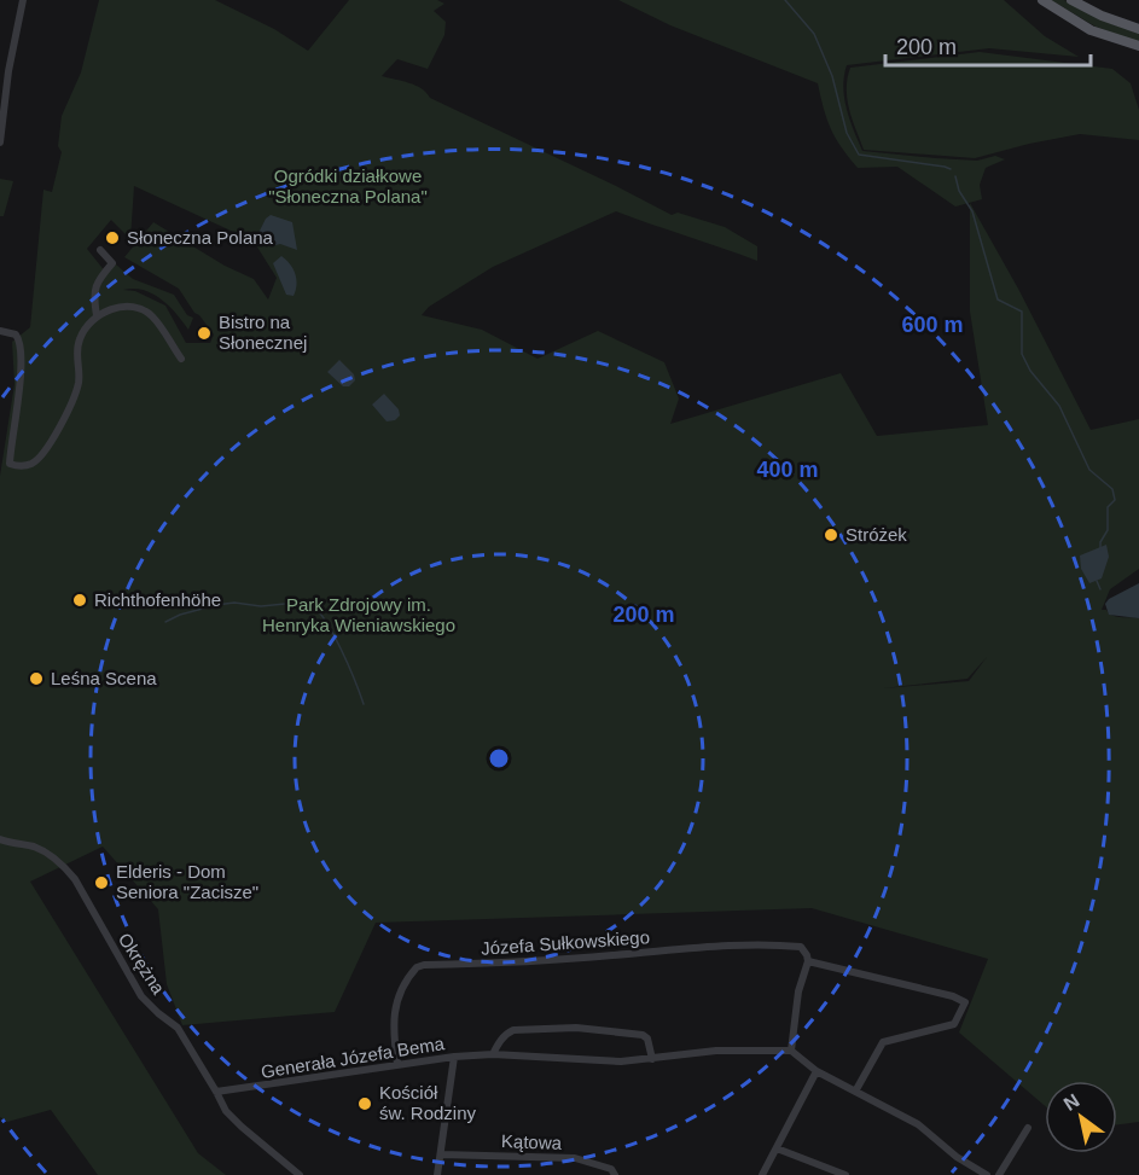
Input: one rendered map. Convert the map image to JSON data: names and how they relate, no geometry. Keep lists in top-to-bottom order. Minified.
{"streets":{"street":["Józefa Sułkowskiego","Okrężna","Generała Józefa Bema","Kątowa"]},"crossings":[["Józefa Sułkowskiego","Generała Józefa Bema"],["Okrężna","Generała Józefa Bema"]],"parks":["Ogródki działkowe \"Słoneczna Polana\"","Park Zdrojowy im. Henryka Wieniawskiego"],"places":["Słoneczna Polana","Bistro na Słonecznej","Stróżek","Richthofenhöhe","Leśna Scena","Elderis - Dom Seniora \"Zacisze\"","Kościół św. Rodziny"],"scale_bar":"200 m","north":"top left","rings":["600 m","400 m","200 m"]}
